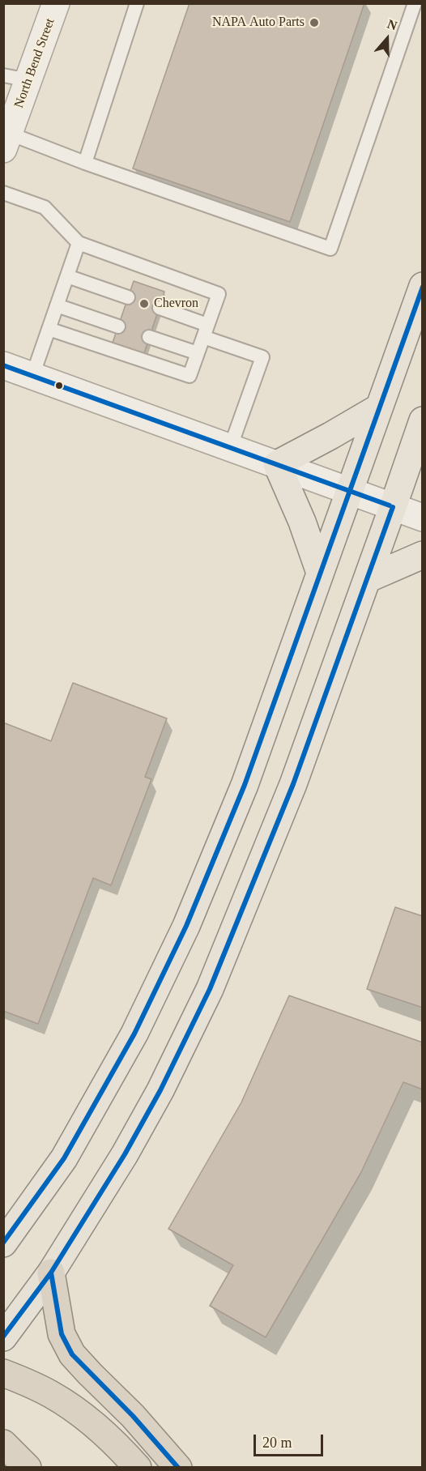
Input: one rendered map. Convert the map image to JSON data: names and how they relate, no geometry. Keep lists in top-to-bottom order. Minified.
{"streets":{"street":["North Bend Street"]},"places":["NAPA Auto Parts","Chevron"],"scale_bar":"20 m","north":"top"}
